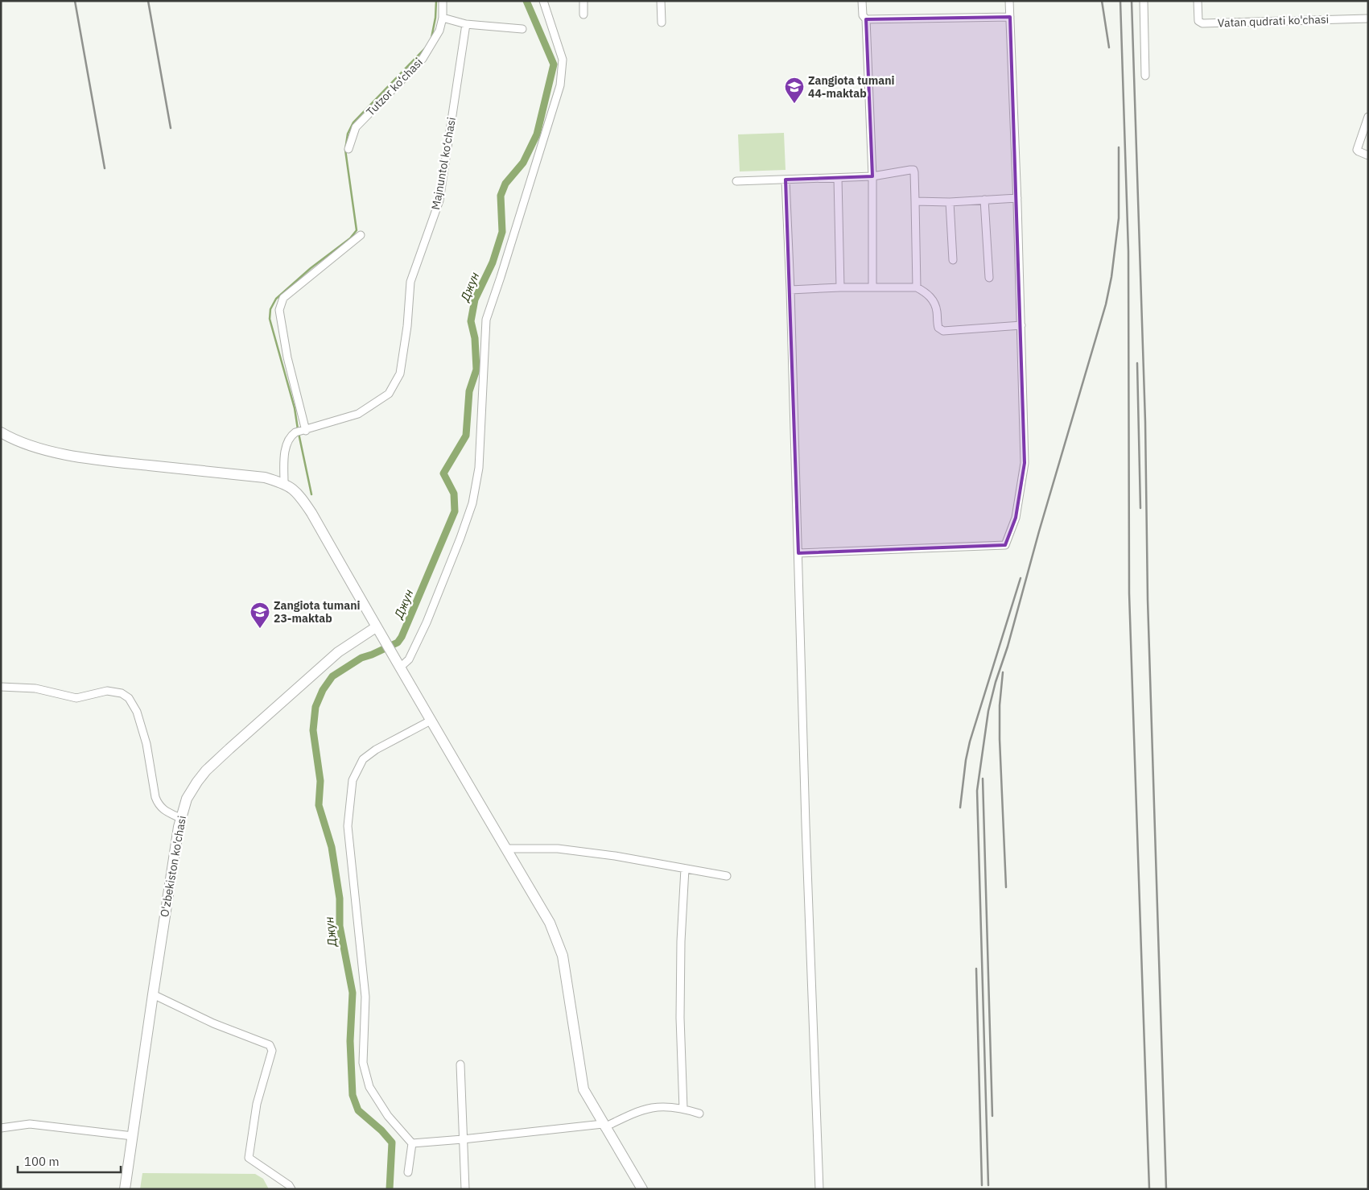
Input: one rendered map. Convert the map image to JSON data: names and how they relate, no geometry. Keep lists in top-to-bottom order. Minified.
{"streets":{"main road":["O'zbekiston ko'chasi"],"street":["Vatan qudrati ko'chasi","Tutzor ko‘chasi","Majnuntol ko‘chasi"]},"water":["Джун"],"places":{"school or university":["Zangiota tumani 44-maktab","Zangiota tumani 23-maktab"]},"scale_bar":"100 m"}
